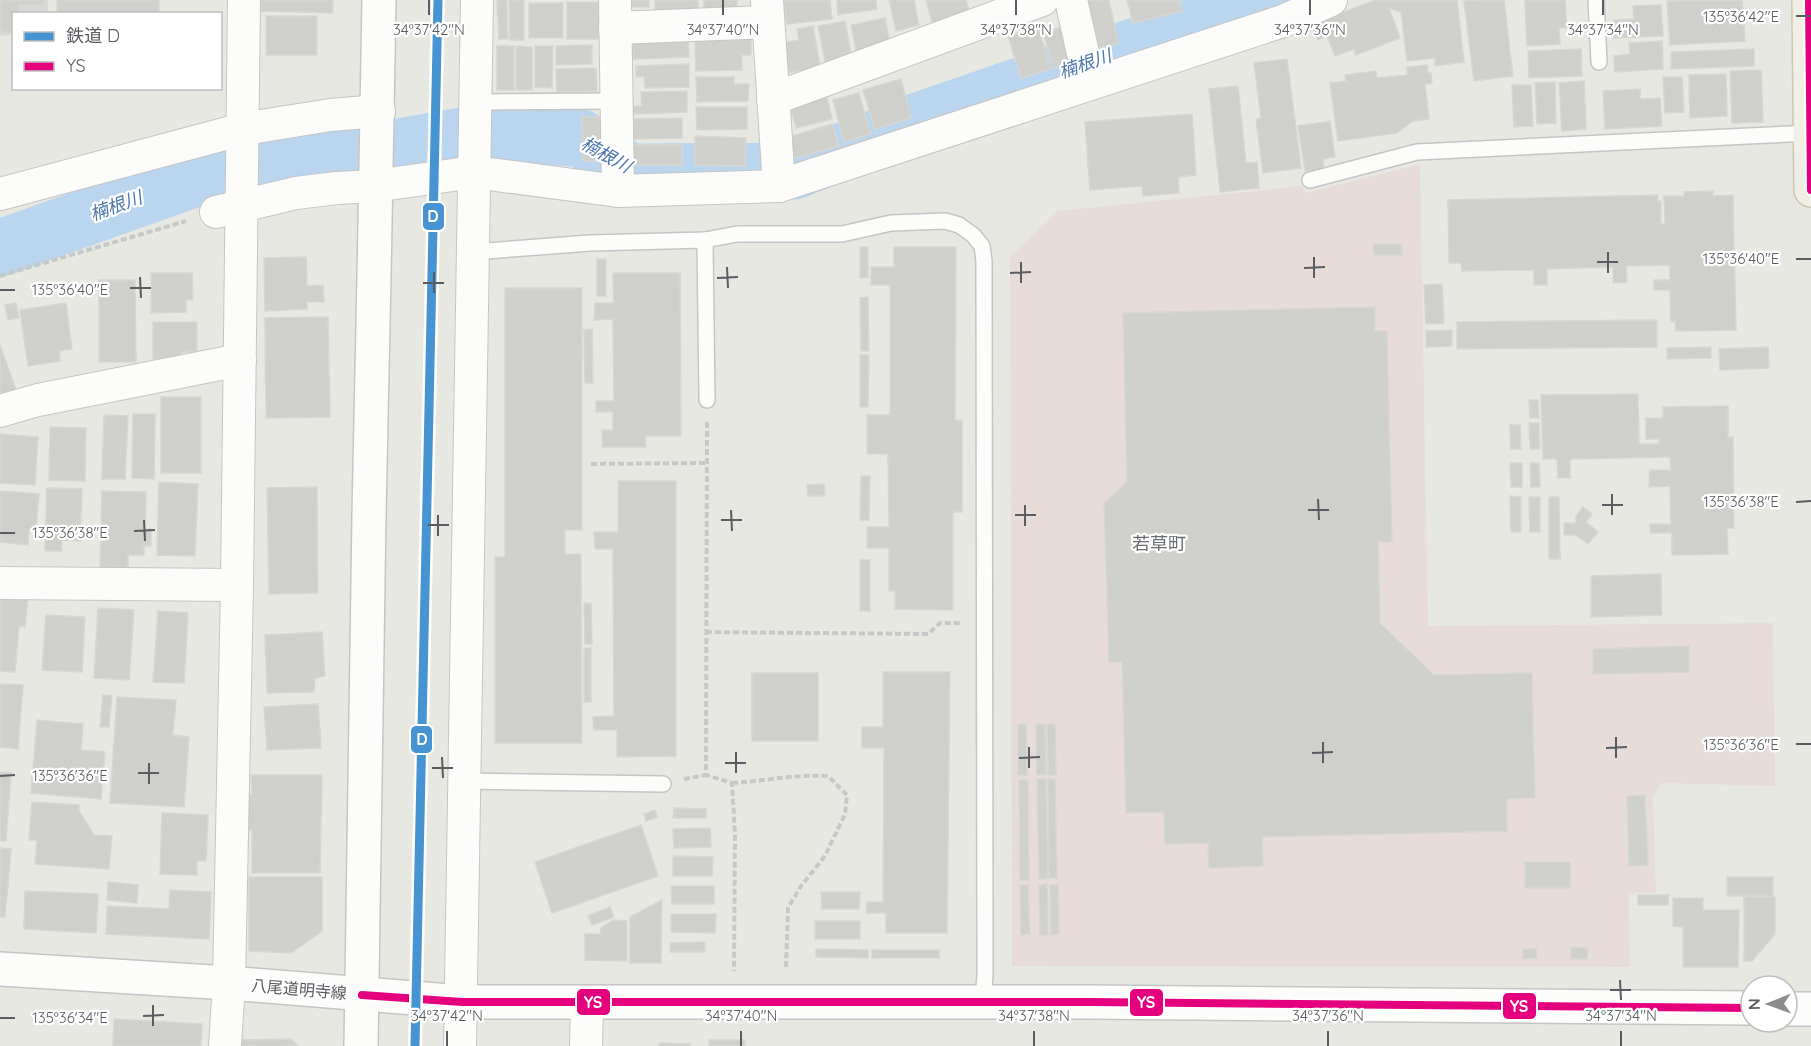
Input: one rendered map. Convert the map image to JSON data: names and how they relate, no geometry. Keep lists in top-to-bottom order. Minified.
{"streets":{"main road":["八尾道明寺線"]},"districts":["若草町"],"water":["楠根川"],"lines":["rail line D","transit line YS"],"legend":["鉄道 D","YS"],"north":"left","coordinates":["135°36'42\"E","34°37'42\"N","34°37'40\"N","34°37'38\"N","34°37'36\"N","34°37'34\"N","135°36'40\"E","135°36'38\"E","135°36'36\"E","135°36'34\"E"]}
